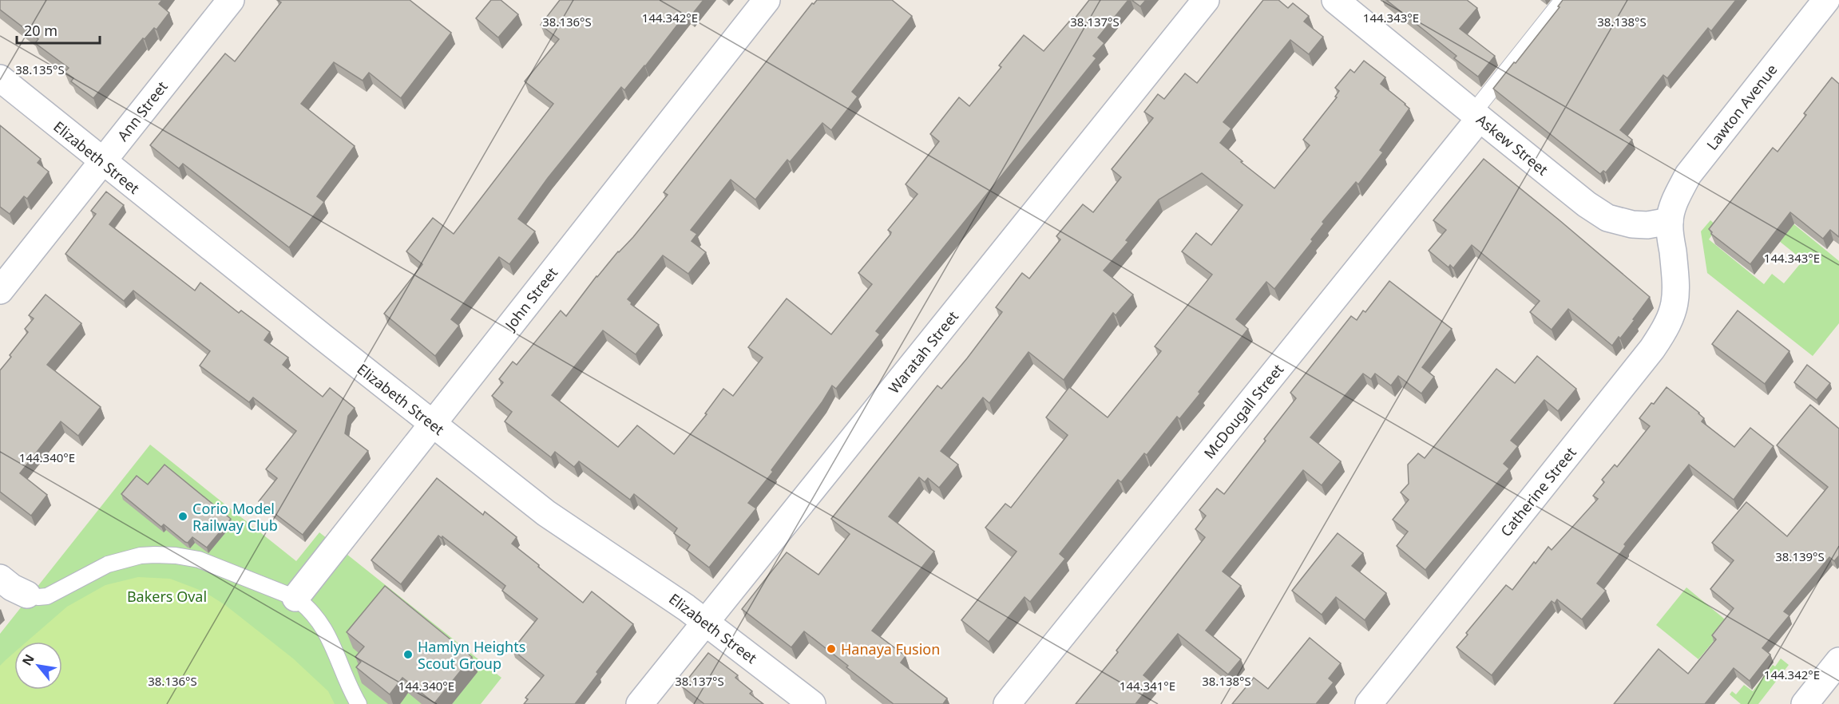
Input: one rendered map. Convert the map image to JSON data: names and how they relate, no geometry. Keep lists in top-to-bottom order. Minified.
{"streets":{"street":["Lawton Avenue","Ann Street","Askew Street","Elizabeth Street","John Street","Waratah Street","McDougall Street","Catherine Street"]},"crossings":[["Lawton Avenue","Askew Street"],["Lawton Avenue","Catherine Street"],["Ann Street","Elizabeth Street"],["Askew Street","McDougall Street"],["Askew Street","Catherine Street"],["Elizabeth Street","John Street"],["Elizabeth Street","Waratah Street"]],"parks":["Bakers Oval"],"places":["Corio Model Railway Club","Hanaya Fusion","Hamlyn Heights Scout Group"],"scale_bar":"20 m","north":"top left","coordinates":["144.342°E","144.343°E","38.136°S","38.137°S","38.138°S","38.135°S","144.340°E","38.139°S","144.341°E"]}
